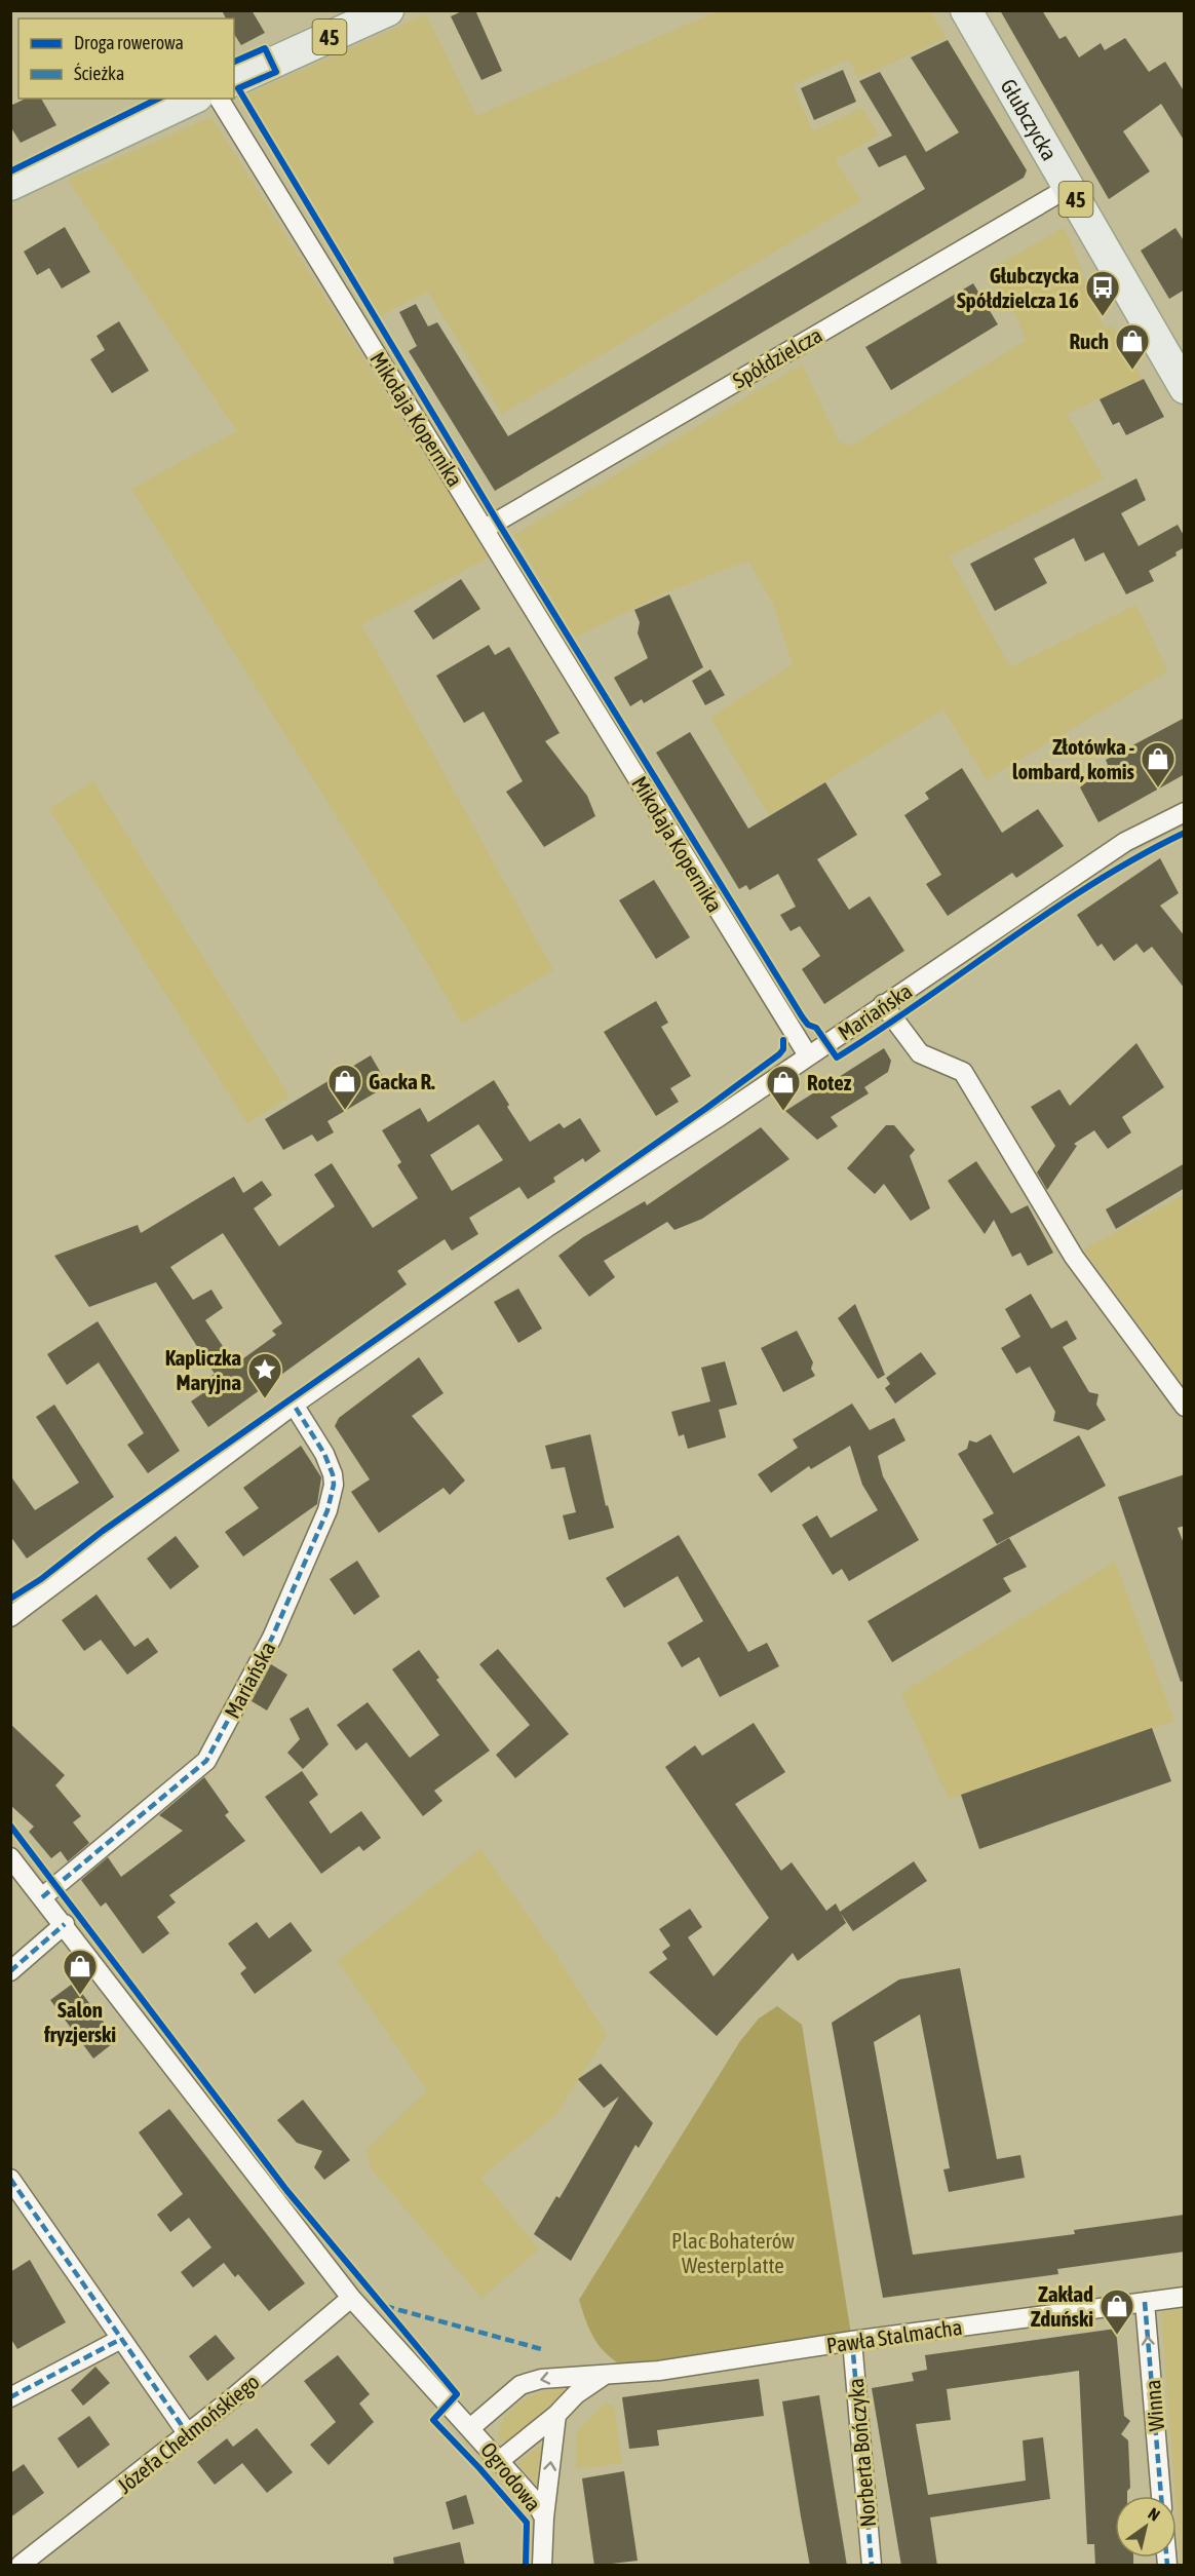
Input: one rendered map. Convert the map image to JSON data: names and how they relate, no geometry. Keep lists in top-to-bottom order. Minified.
{"streets":{"main road":["45","Głubczycka"],"street":["Spółdzielcza","Mikołaja Kopernika","Mariańska","Pawła Stalmacha","Winna","Józefa Chełmońskiego","Norberta Bończyka","Ogrodowa"]},"crossings":[["Głubczycka","Spółdzielcza"],["Spółdzielcza","Mikołaja Kopernika"],["Mikołaja Kopernika","Mariańska"],["Mariańska","Ogrodowa"],["Pawła Stalmacha","Winna"],["Pawła Stalmacha","Norberta Bończyka"],["Pawła Stalmacha","Ogrodowa"],["Józefa Chełmońskiego","Ogrodowa"]],"one_way":["Winna"],"parks":["Plac Bohaterów Westerplatte"],"places":{"bus stop":["Głubczycka Spółdzielcza 16"],"shop":["Ruch","Złotówka - lombard, komis","Gacka R.","Rotez","Salon fryzjerski","Zakład Zduński"],"place":["Kapliczka Maryjna"]},"legend":["Droga rowerowa","Ścieżka"],"north":"top right"}
